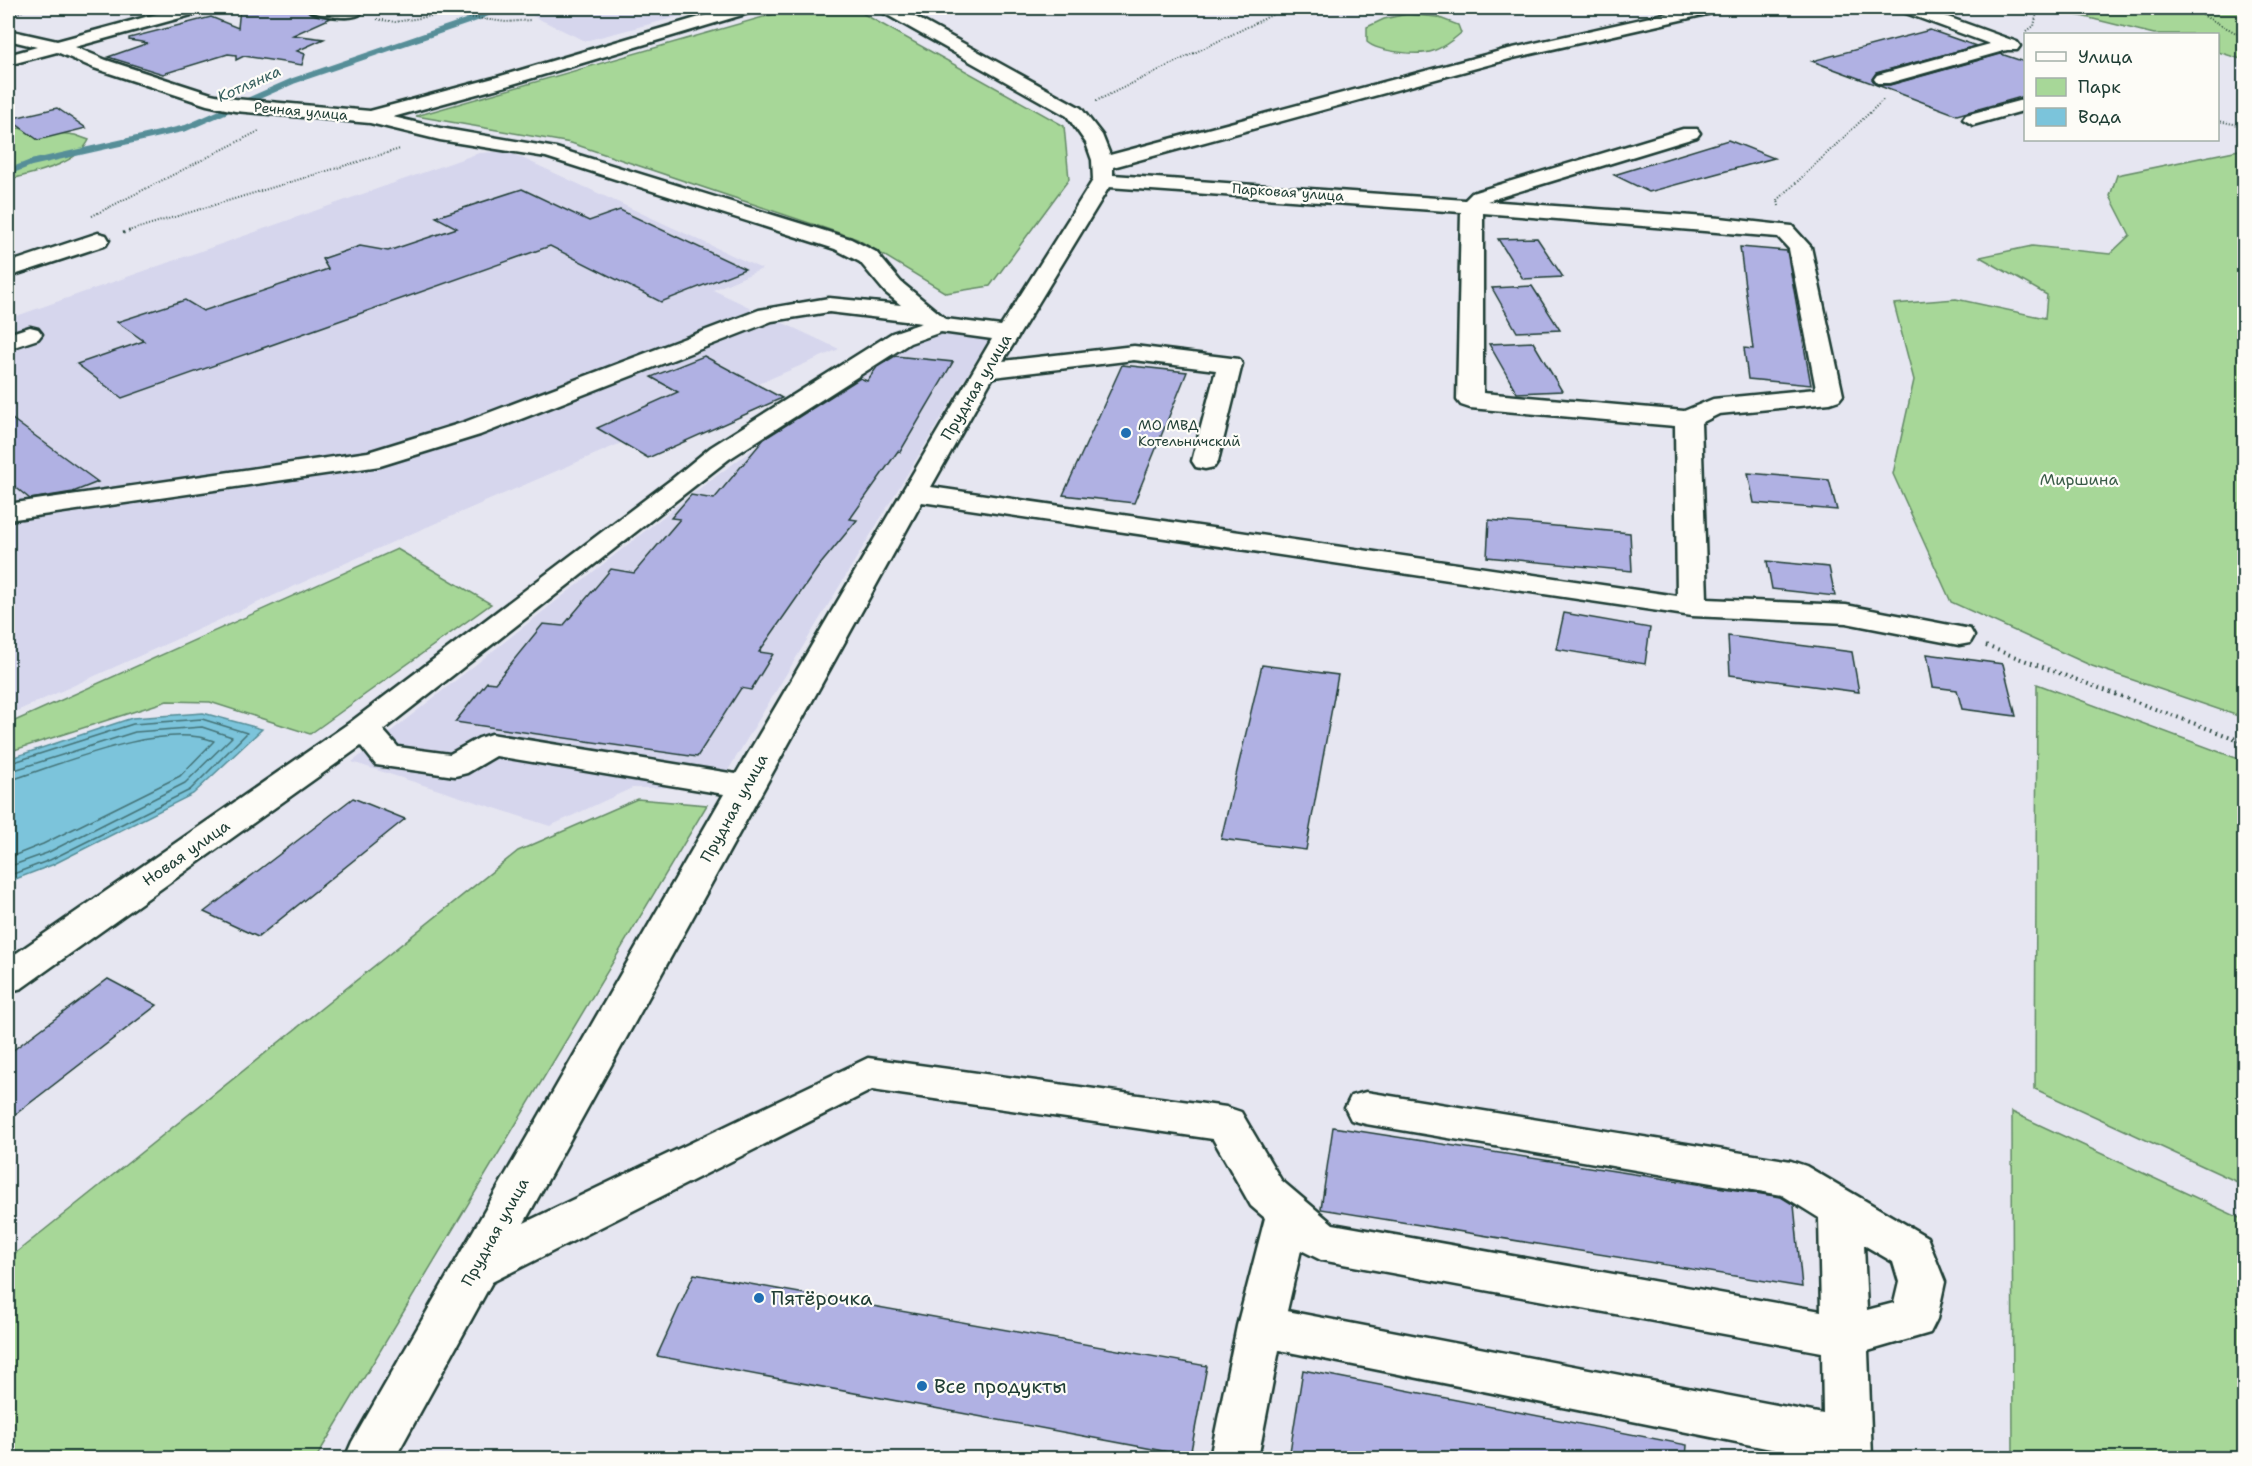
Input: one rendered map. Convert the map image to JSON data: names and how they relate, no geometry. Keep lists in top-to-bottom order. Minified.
{"streets":{"street":["Речная улица","Парковая улица","Прудная улица","Новая улица"]},"crossings":[["Речная улица","Новая улица"],["Парковая улица","Прудная улица"]],"water":["Котлянка"],"parks":["Миршина"],"places":["МО МВД Котельничский","Пятёрочка","Все продукты"],"legend":["Улица","Парк","Вода"]}
